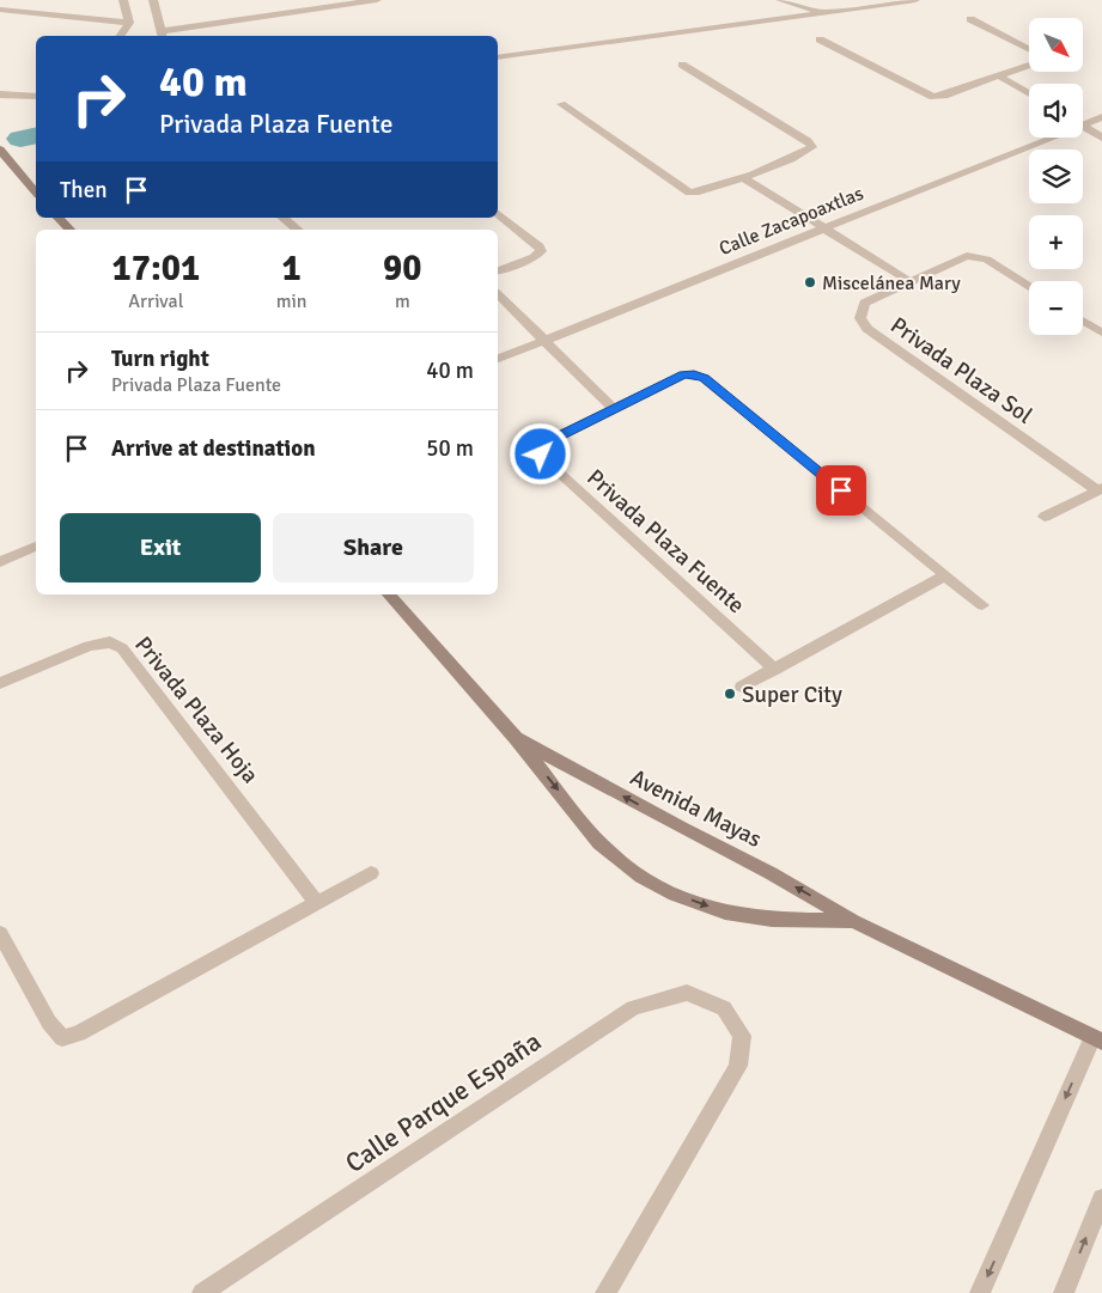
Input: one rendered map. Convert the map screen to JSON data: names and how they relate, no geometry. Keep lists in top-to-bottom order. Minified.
{"streets":{"street":["Calle Zacapoaxtlas","Privada Plaza Sol","Privada Plaza Fuente","Privada Plaza Hoja","Avenida Mayas","Calle Parque España"]},"crossings":[["Calle Zacapoaxtlas","Privada Plaza Sol"]],"places":["Miscelánea Mary","Super City"],"north":"bottom right","page":{"map_buttons":["+","−"],"turn":["40 m","Privada Plaza Fuente"],"then":"Then","eta":["17:01","Arrival","1","min","90","m"],"list":[{"name":"Turn right","note":"Privada Plaza Fuente","value":"40 m"},{"name":"Arrive at destination","value":"50 m"}],"buttons":["Exit","Share"]}}
